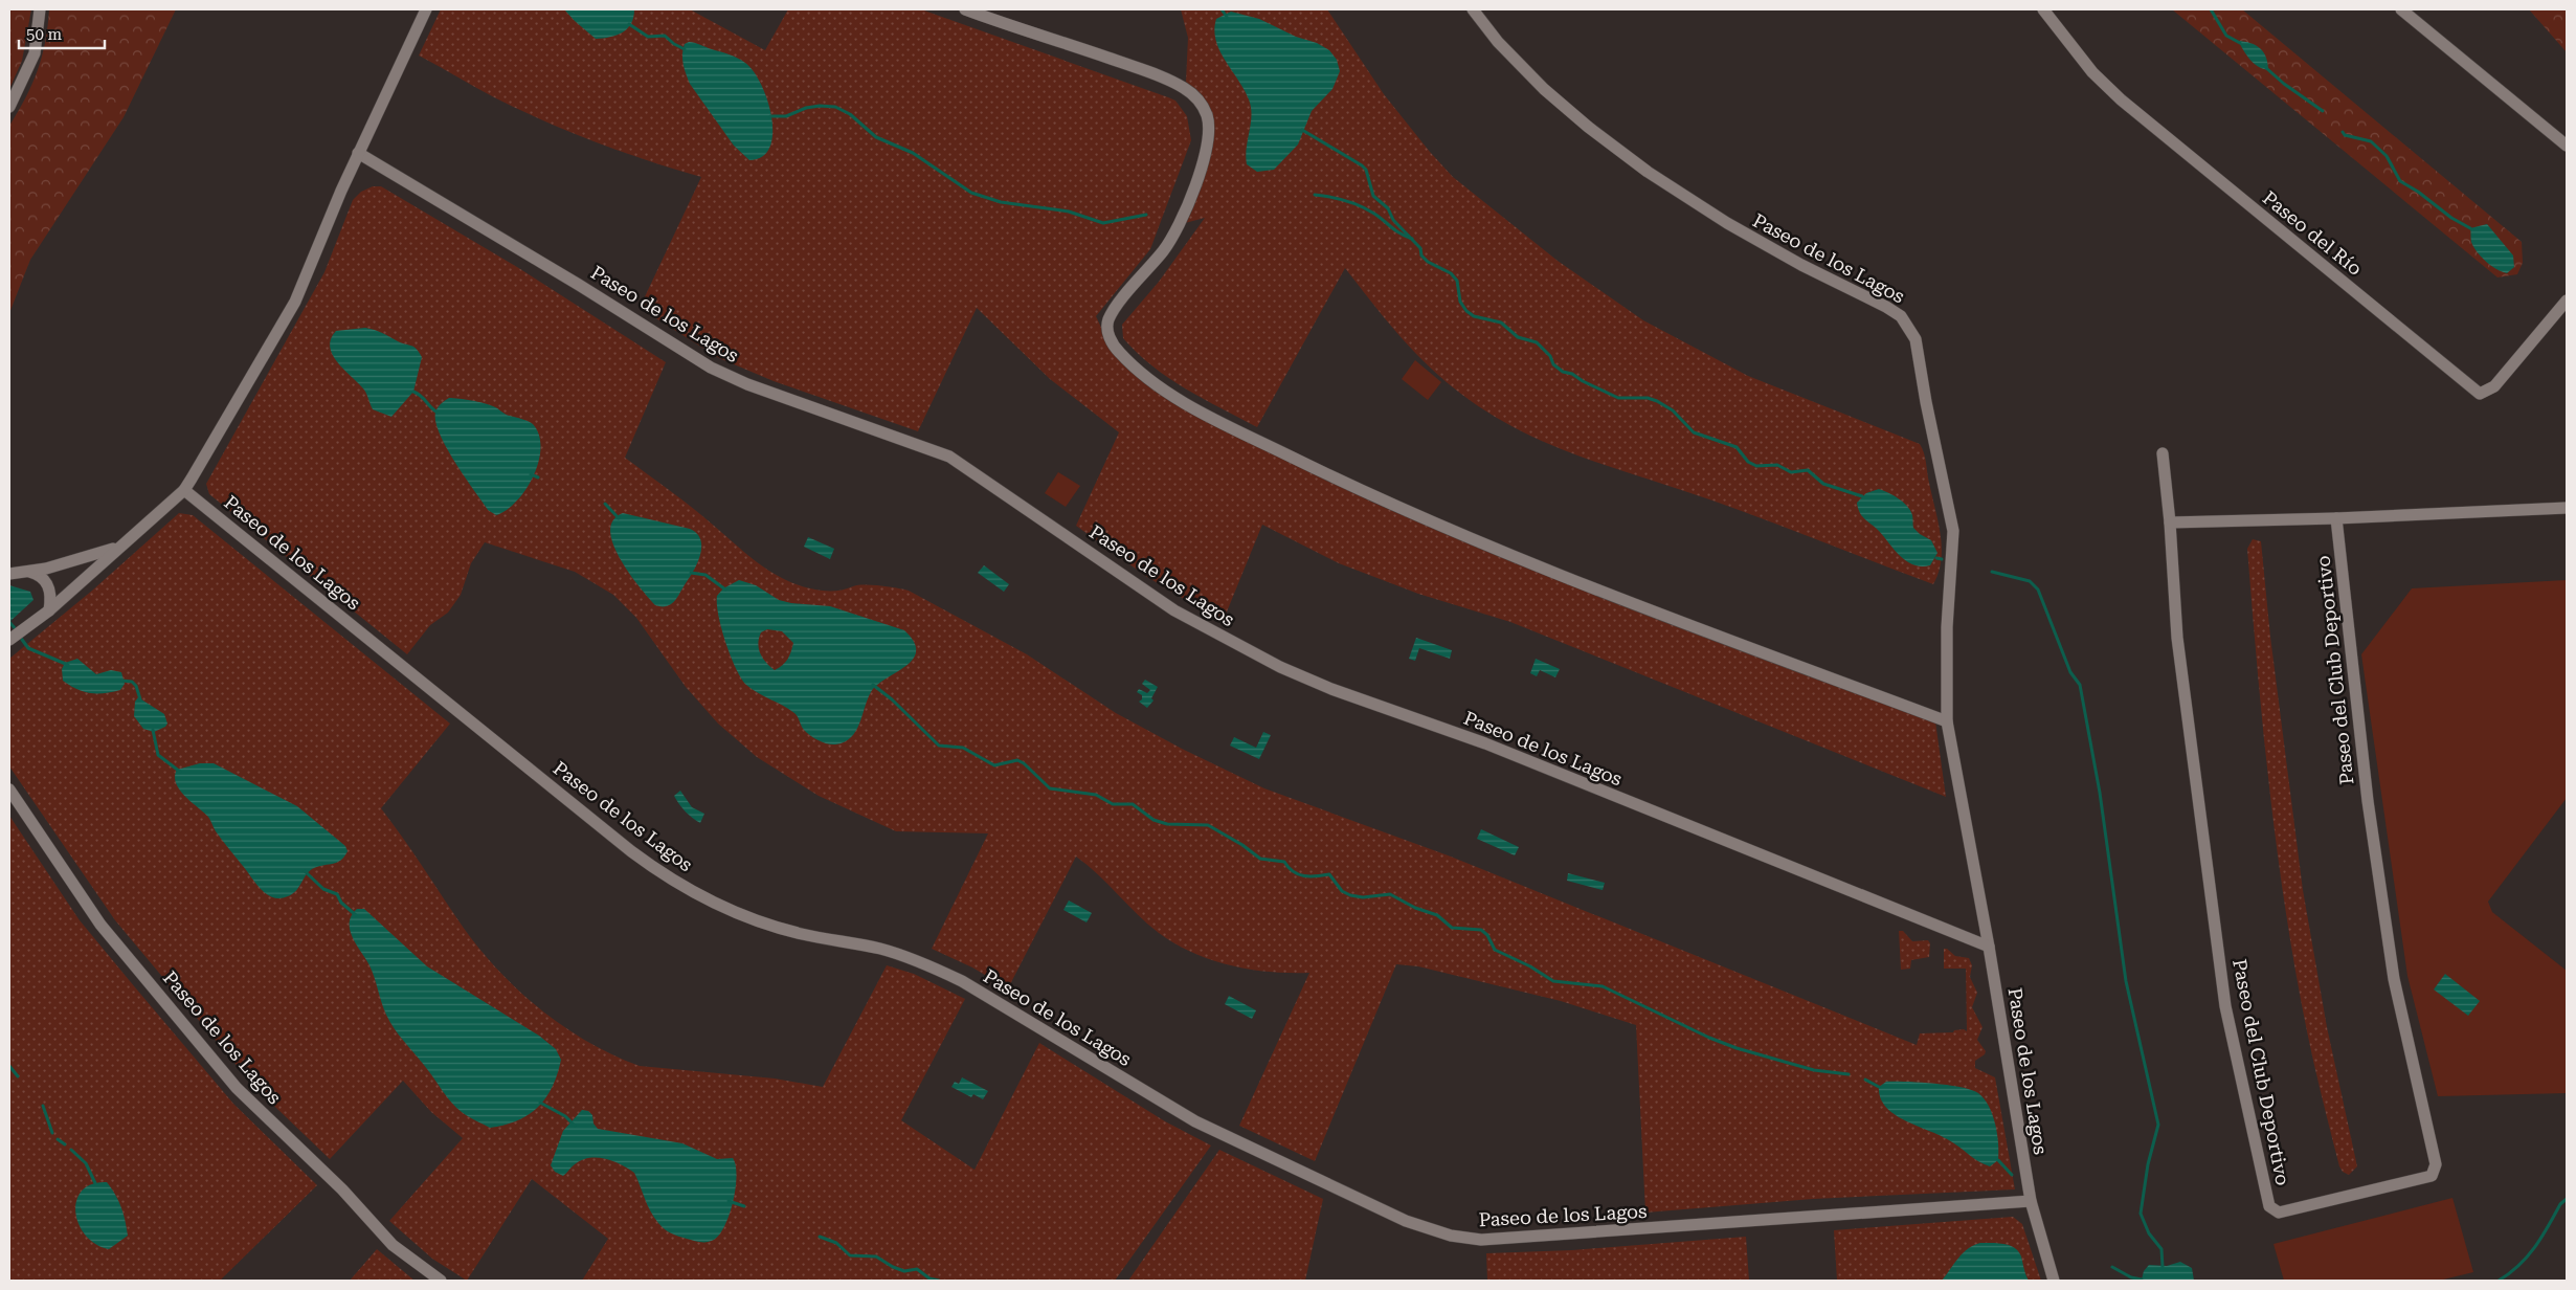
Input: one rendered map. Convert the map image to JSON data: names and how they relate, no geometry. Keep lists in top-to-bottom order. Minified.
{"streets":{"street":["Paseo del Río","Paseo de los Lagos","Paseo del Club Deportivo"]},"scale_bar":"50 m"}
